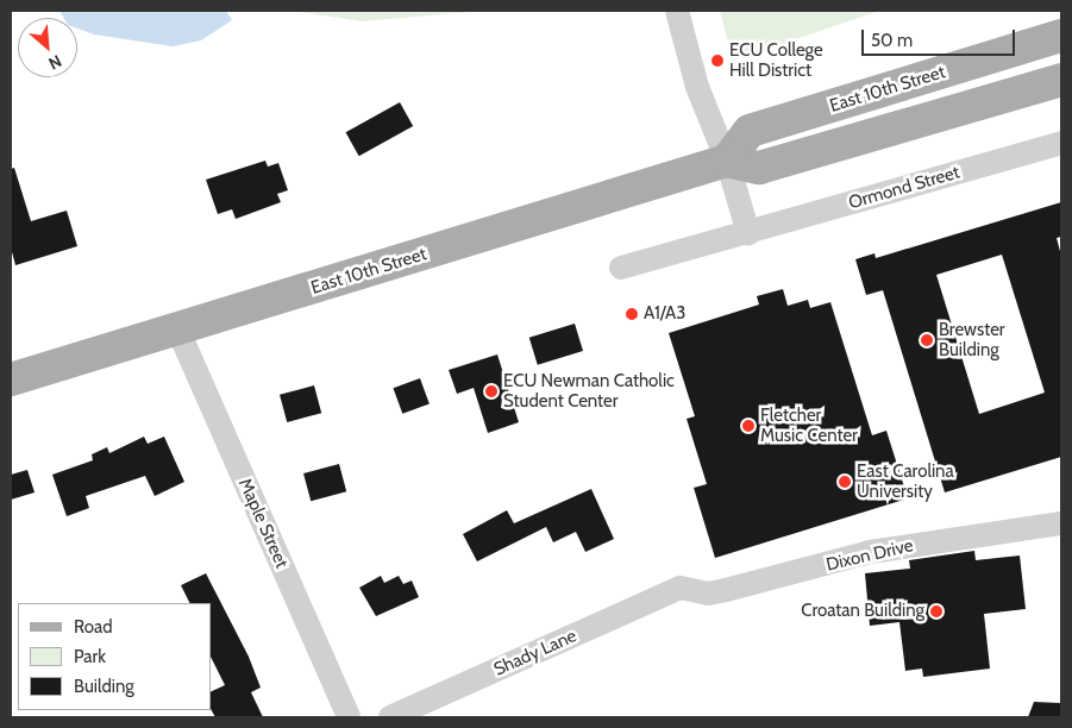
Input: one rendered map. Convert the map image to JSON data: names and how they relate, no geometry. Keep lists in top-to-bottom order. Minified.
{"streets":{"main road":["East 10th Street"],"street":["Ormond Street","Maple Street","Dixon Drive","Shady Lane"]},"crossings":[["East 10th Street","Maple Street"],["Dixon Drive","Shady Lane"]],"places":["ECU College Hill District","A1/A3","Brewster Building","ECU Newman Catholic Student Center","Fletcher Music Center","East Carolina University","Croatan Building"],"legend":["Road","Park","Building"],"scale_bar":"50 m","north":"bottom right"}
